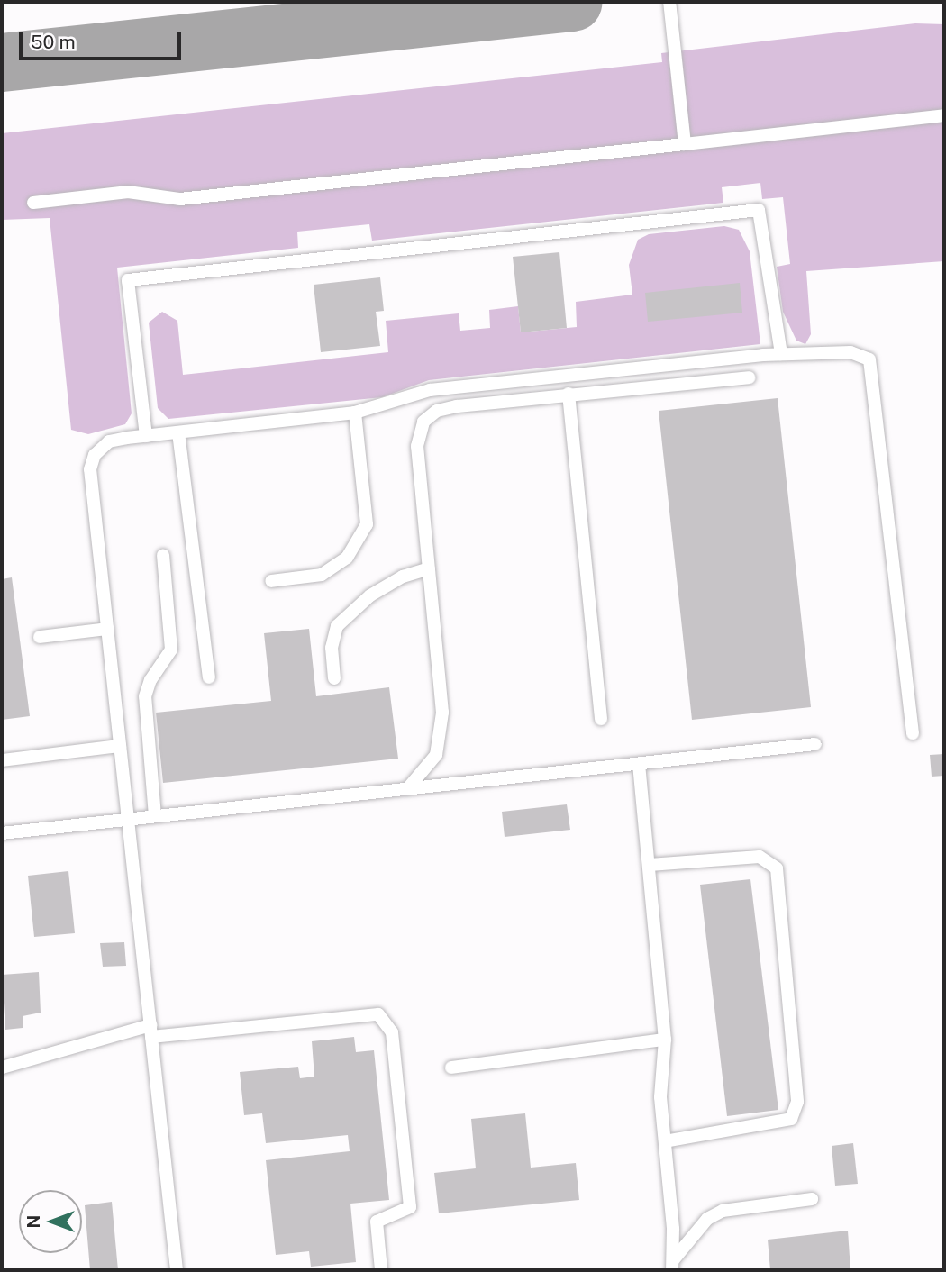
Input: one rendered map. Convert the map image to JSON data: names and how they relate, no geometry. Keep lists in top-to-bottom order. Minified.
{"scale_bar":"50 m","north":"left"}
